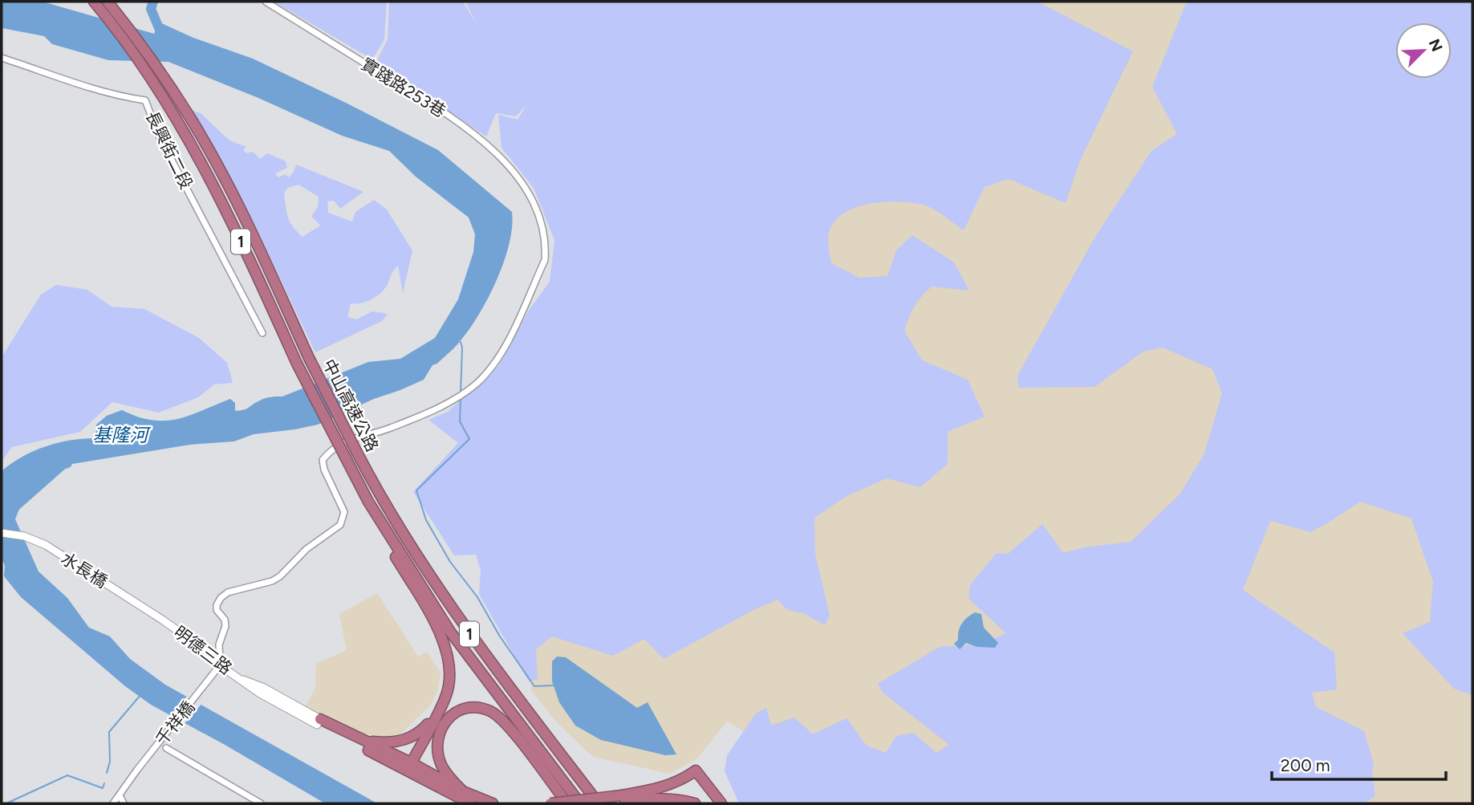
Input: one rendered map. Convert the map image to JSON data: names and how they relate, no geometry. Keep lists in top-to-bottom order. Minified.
{"streets":{"highway":["1","中山高速公路"],"street":["實踐路253巷","長興街二段","水長橋","明德三路","千祥橋"]},"crossings":[["實踐路253巷","明德三路"],["實踐路253巷","千祥橋"],["水長橋","明德三路"],["明德三路","千祥橋"]],"water":["基隆河"],"scale_bar":"200 m","north":"top right"}
